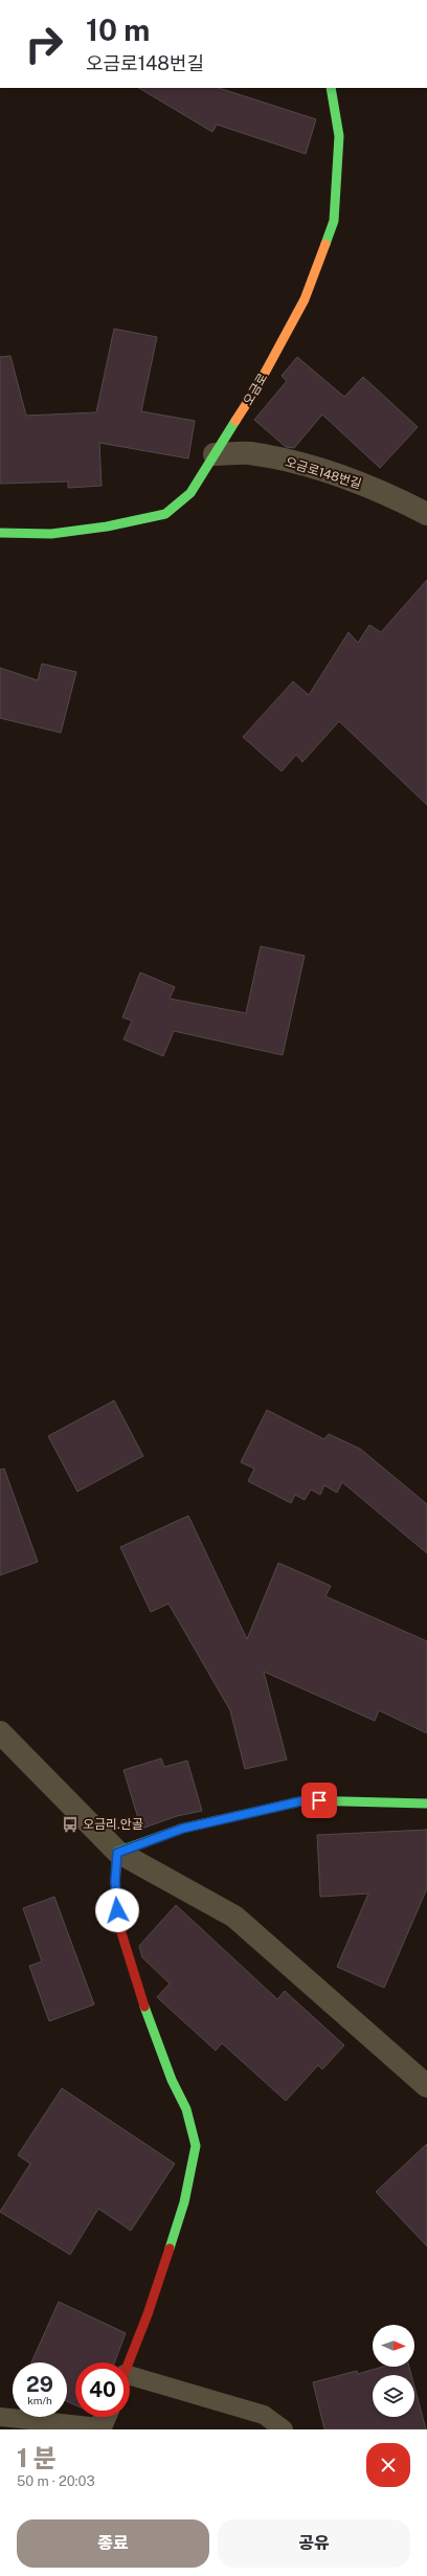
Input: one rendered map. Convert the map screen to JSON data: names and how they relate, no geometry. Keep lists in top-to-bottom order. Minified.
{"streets":{"street":["오금로","오금로148번길"]},"crossings":[["오금로","오금로148번길"]],"places":{"bus stop":["오금리.안골"]},"north":"right","page":{"turn":["10 m","오금로148번길"],"speed":"29 km/h","limit":"40","heading":["1 분","50 m · 20:03"],"buttons":["종료","공유"]}}
